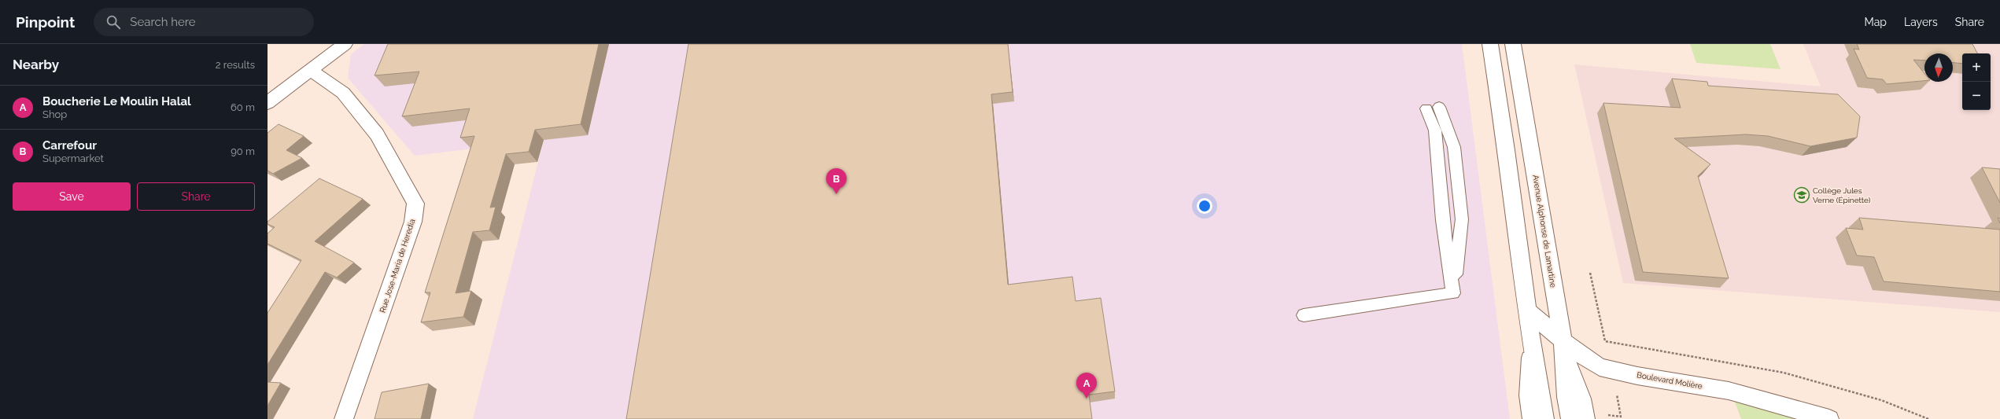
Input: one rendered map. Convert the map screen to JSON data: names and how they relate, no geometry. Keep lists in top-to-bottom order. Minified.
{"streets":{"street":["Avenue Alphonse de Lamartine","Rue Jose-Maria de Heredia","Boulevard Molière"]},"crossings":[["Avenue Alphonse de Lamartine","Boulevard Molière"]],"places":{"school or university":["Collège Jules Verne (Épinette)"]},"north":"bottom","page":{"header":"Pinpoint","search":"Search here","nav":["Map","Layers","Share"],"heading":["Nearby","2 results"],"map_buttons":["+","−"],"list":[{"mark":"A","name":"Boucherie Le Moulin Halal","note":"Shop","value":"60 m"},{"mark":"B","name":"Carrefour","note":"Supermarket","value":"90 m"}],"pins":["B","A"],"buttons":["Save","Share"]}}
